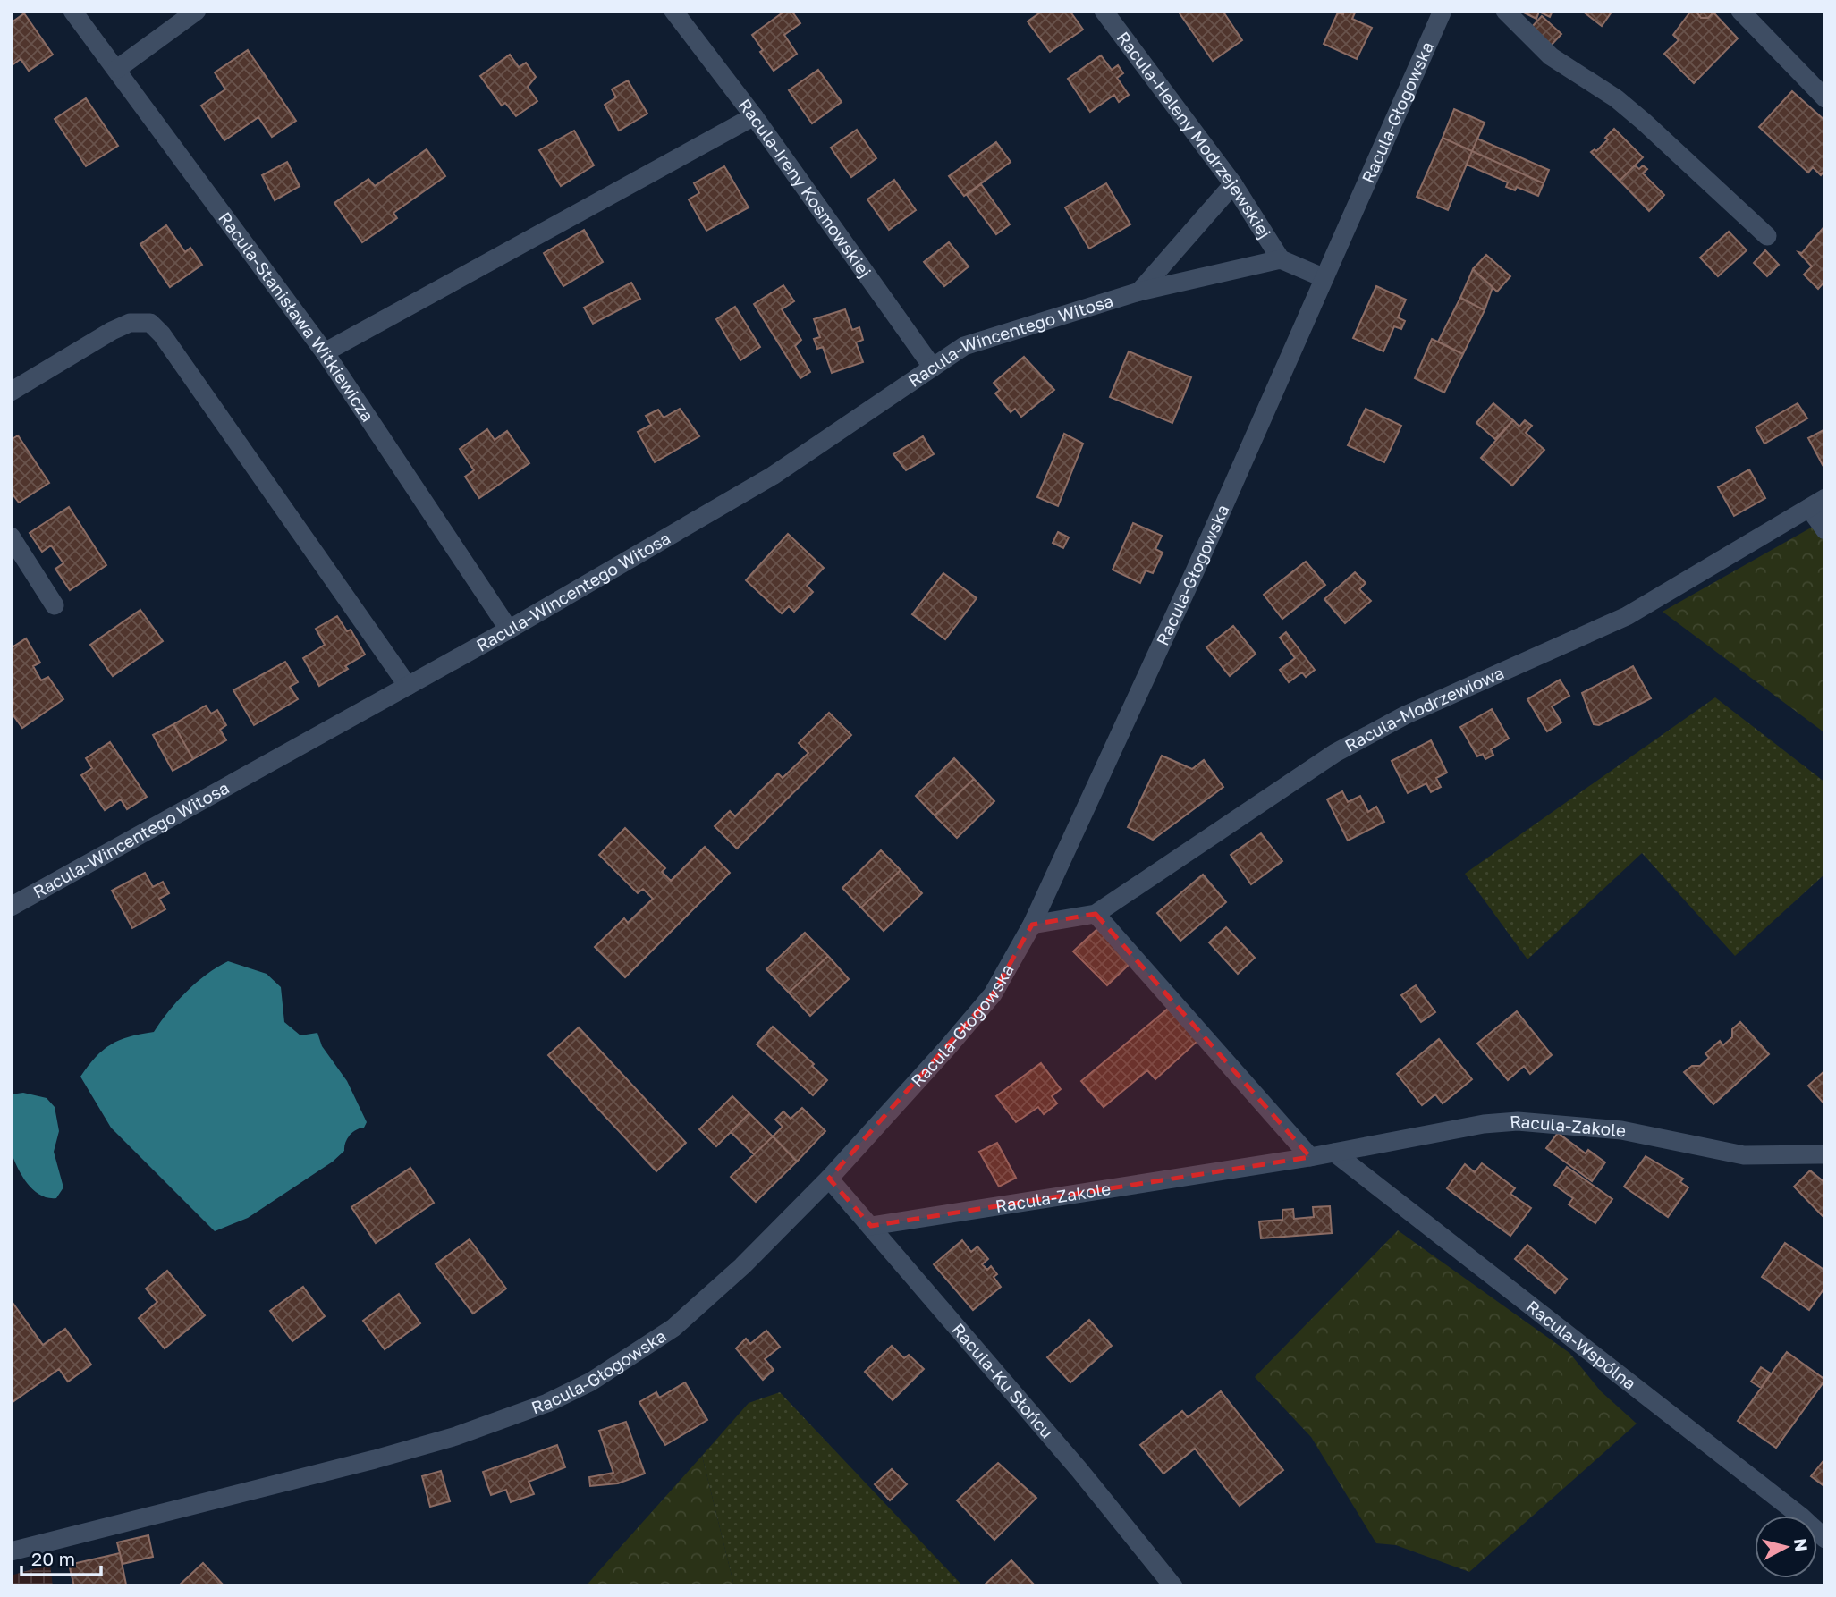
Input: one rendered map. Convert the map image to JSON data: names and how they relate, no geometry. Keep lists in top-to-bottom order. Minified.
{"streets":{"street":["Racula-Głogowska","Racula-Heleny Modrzejewskiej","Racula-Ireny Kosmowskiej","Racula-Stanisława Witkiewicza","Racula-Wincentego Witosa","Racula-Modrzewiowa","Racula-Zakole","Racula-Wspólna","Racula-Ku Słońcu"]},"crossings":[["Racula-Głogowska","Racula-Modrzewiowa"],["Racula-Głogowska","Racula-Ku Słońcu"],["Racula-Heleny Modrzejewskiej","Racula-Wincentego Witosa"],["Racula-Ireny Kosmowskiej","Racula-Wincentego Witosa"],["Racula-Stanisława Witkiewicza","Racula-Wincentego Witosa"],["Racula-Zakole","Racula-Wspólna"],["Racula-Zakole","Racula-Ku Słońcu"]],"scale_bar":"20 m","north":"right"}
